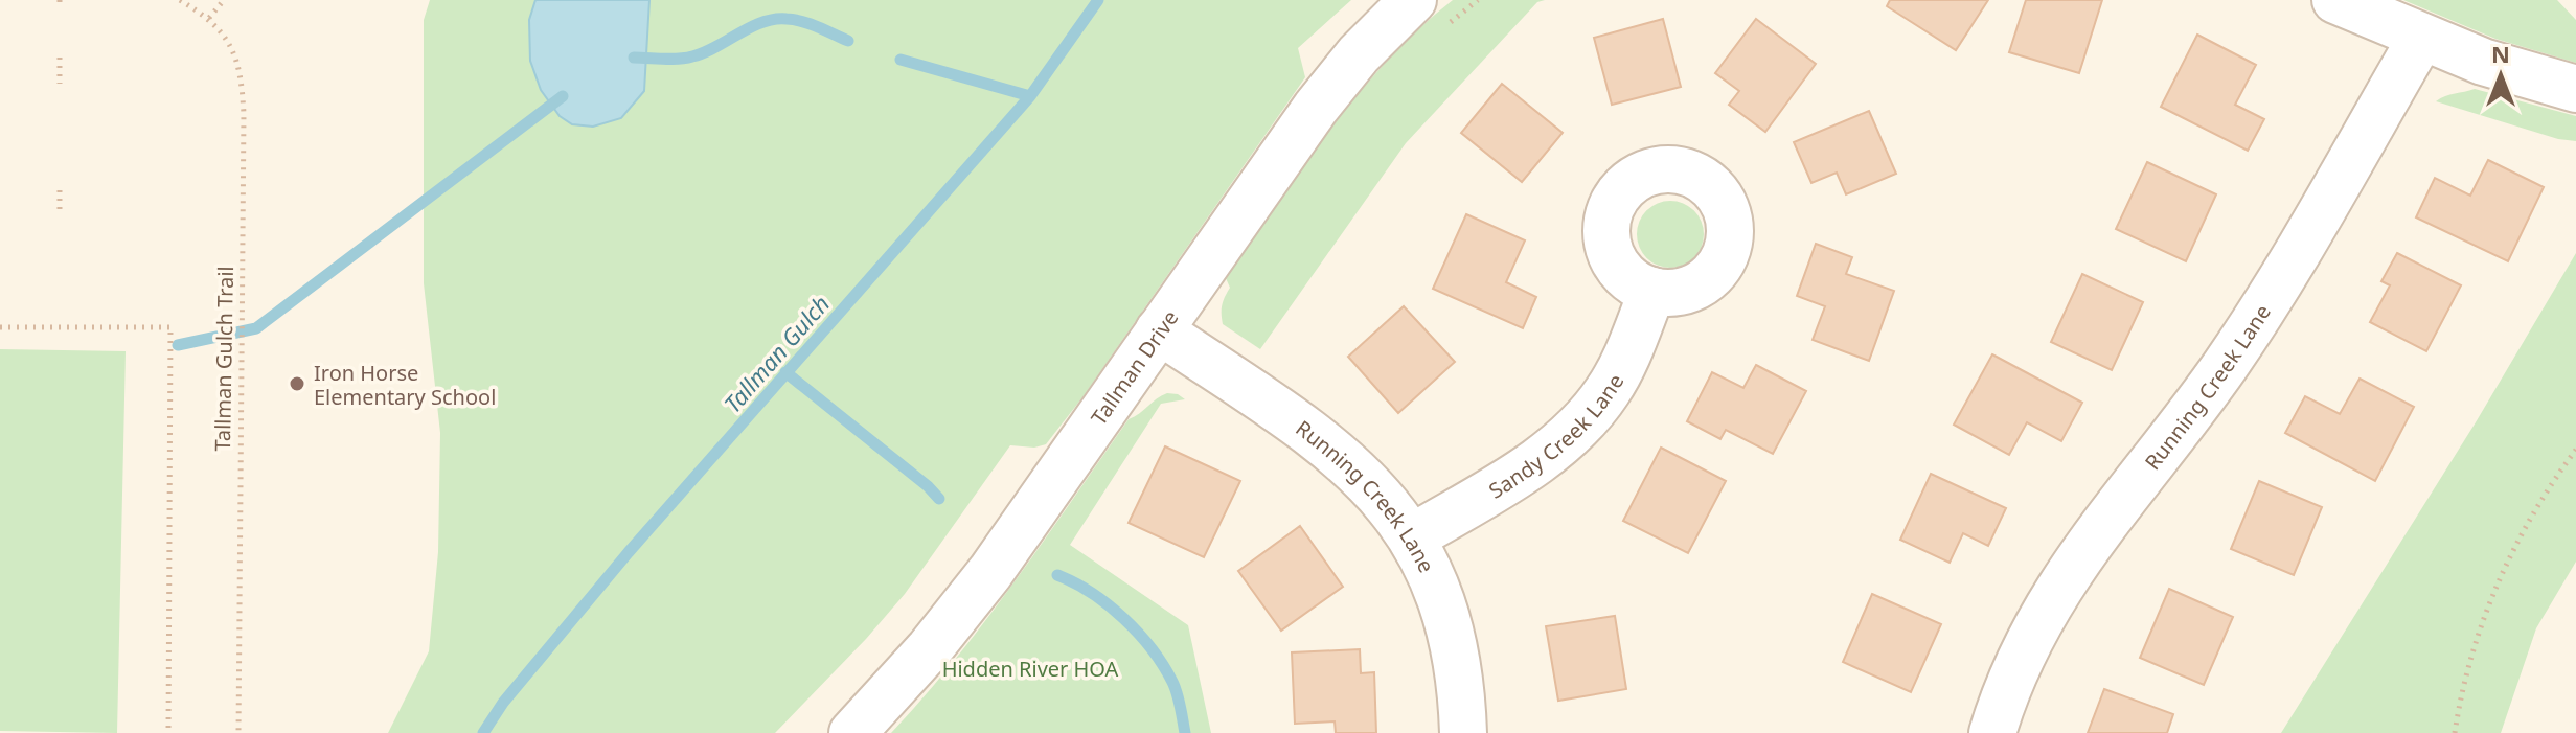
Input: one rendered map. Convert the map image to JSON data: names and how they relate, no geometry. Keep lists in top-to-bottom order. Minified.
{"streets":{"street":["Tallman Drive","Running Creek Lane","Sandy Creek Lane"],"path":["Tallman Gulch Trail"]},"crossings":[["Tallman Drive","Running Creek Lane"],["Running Creek Lane","Sandy Creek Lane"]],"water":["Tallman Gulch"],"parks":["Hidden River HOA"],"places":["Iron Horse Elementary School"],"north":"top"}
